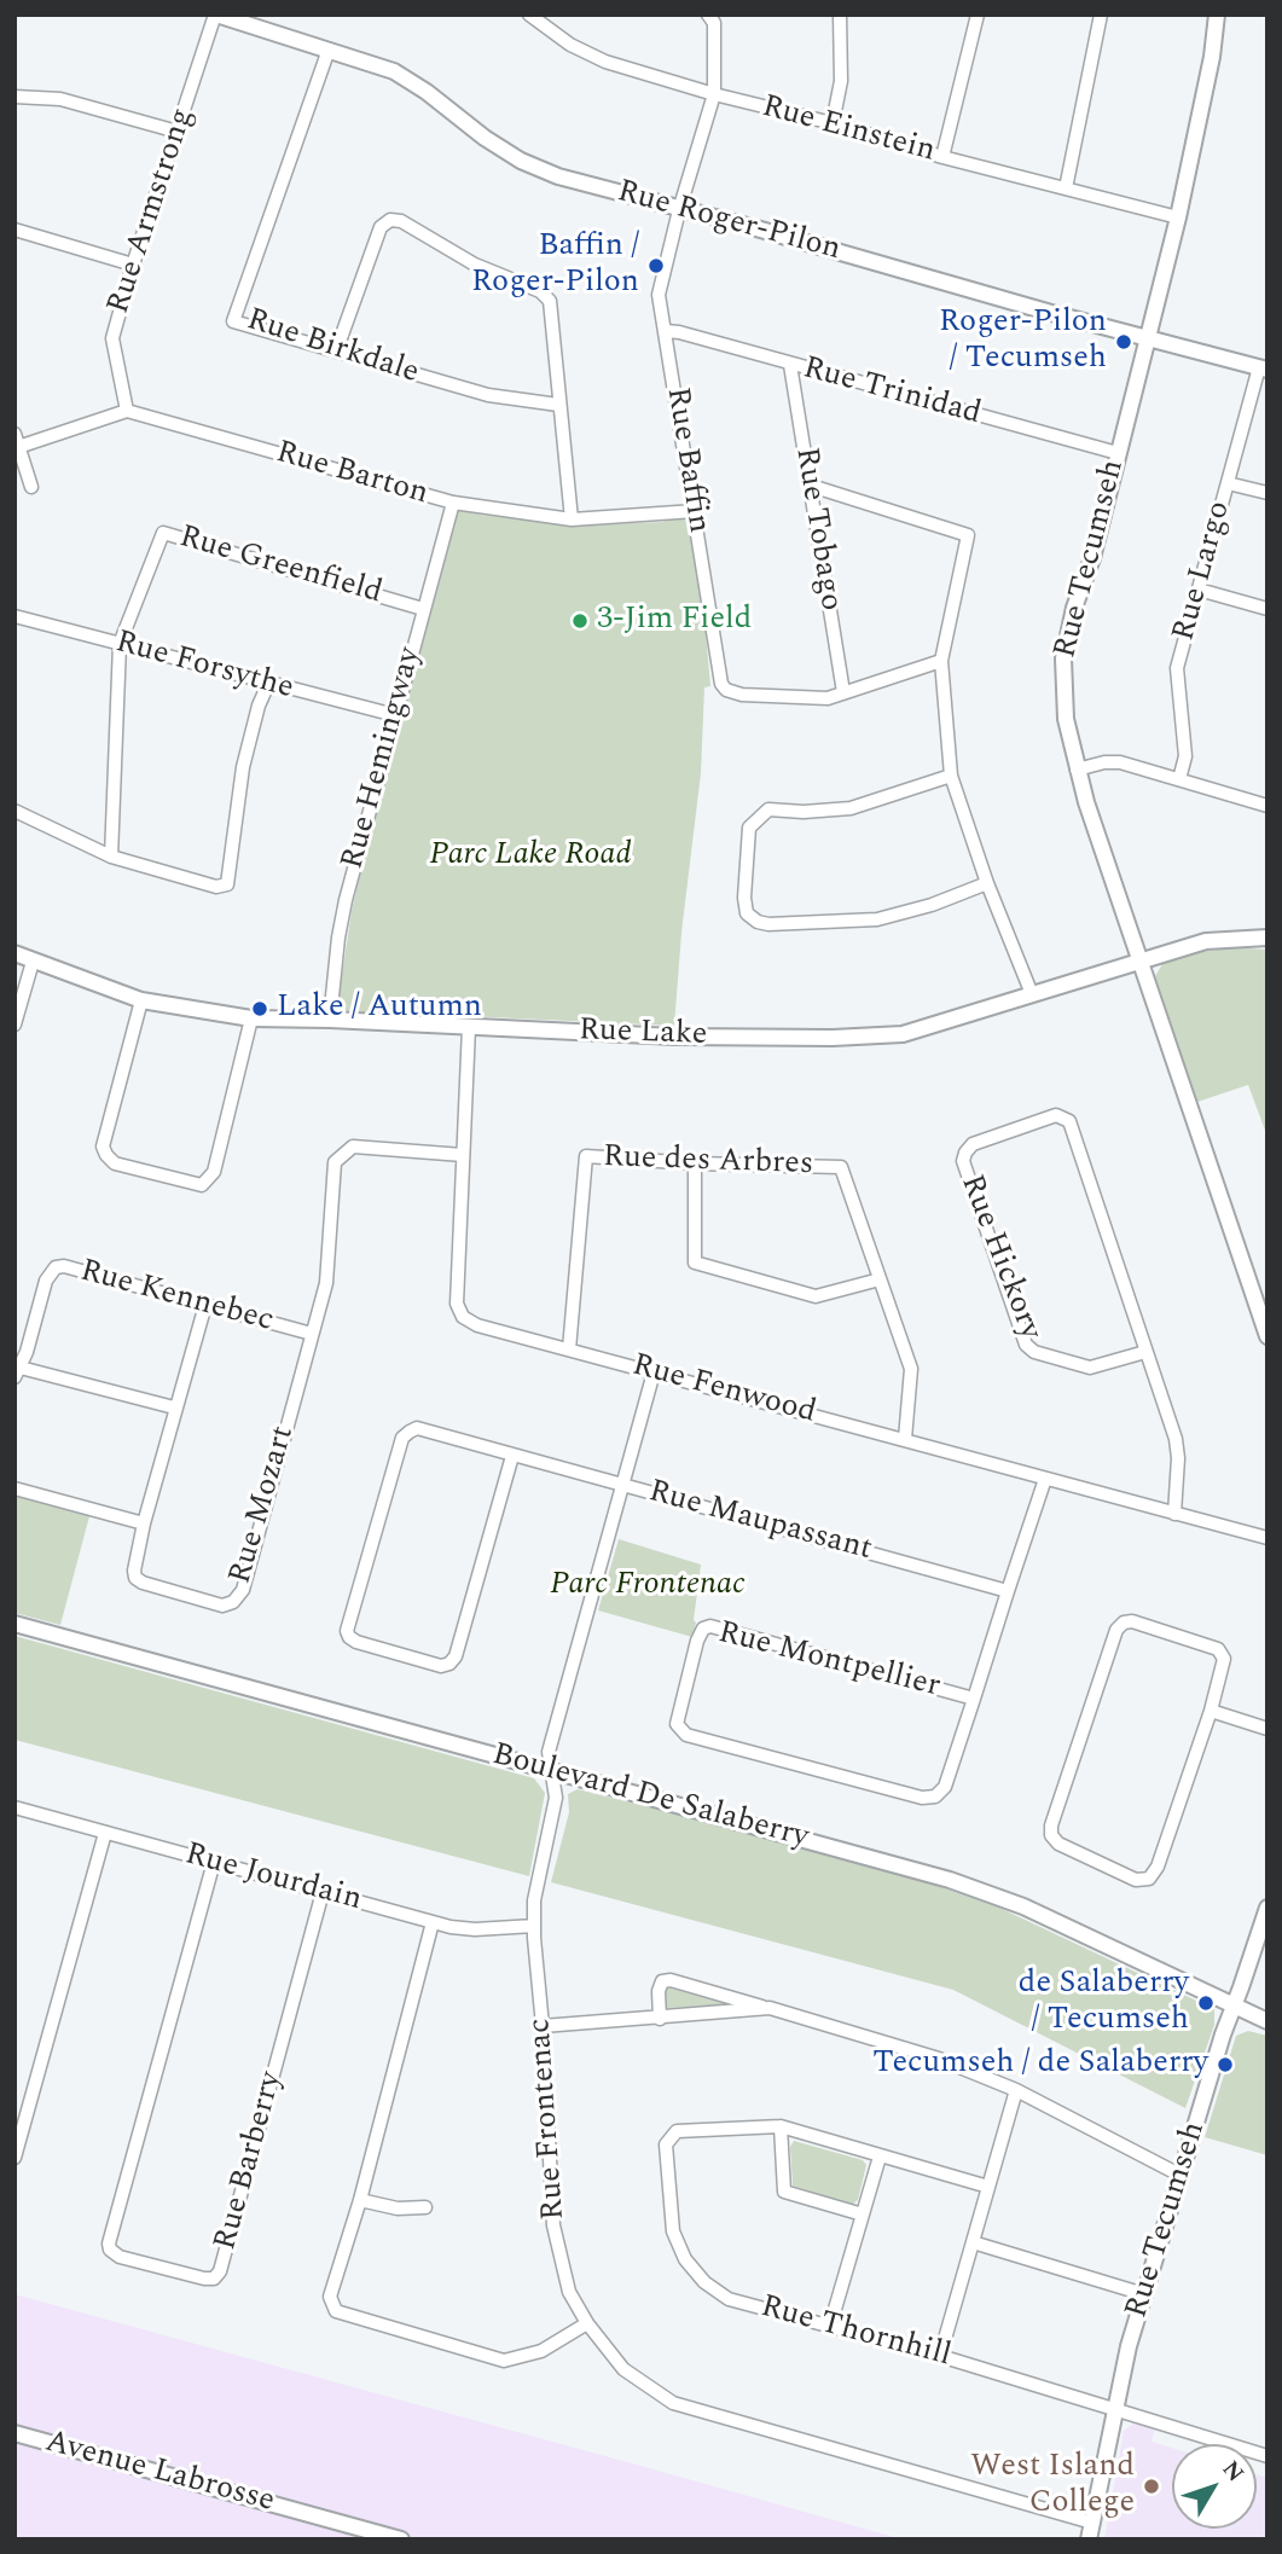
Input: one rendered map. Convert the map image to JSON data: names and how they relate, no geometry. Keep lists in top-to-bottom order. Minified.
{"streets":{"street":["Rue Einstein","Rue Armstrong","Rue Roger-Pilon","Rue Birkdale","Rue Trinidad","Rue Baffin","Rue Barton","Rue Tobago","Rue Tecumseh","Rue Greenfield","Rue Largo","Rue Forsythe","Rue Hemingway","Rue Lake","Rue des Arbres","Rue Hickory","Rue Kennebec","Rue Fenwood","Rue Mozart","Rue Maupassant","Rue Montpellier","Boulevard De Salaberry","Rue Jourdain","Rue Frontenac","Rue Barberry","Rue Thornhill","Avenue Labrosse"]},"crossings":[["Rue Einstein","Rue Baffin"],["Rue Einstein","Rue Tecumseh"],["Rue Armstrong","Rue Roger-Pilon"],["Rue Armstrong","Rue Barton"],["Rue Roger-Pilon","Rue Birkdale"],["Rue Roger-Pilon","Rue Baffin"],["Rue Roger-Pilon","Rue Tecumseh"],["Rue Roger-Pilon","Rue Largo"],["Rue Trinidad","Rue Baffin"],["Rue Trinidad","Rue Tobago"],["Rue Trinidad","Rue Tecumseh"],["Rue Baffin","Rue Barton"],["Rue Baffin","Rue Tobago"],["Rue Barton","Rue Hemingway"],["Rue Tecumseh","Rue Lake"],["Rue Tecumseh","Boulevard De Salaberry"],["Rue Tecumseh","Rue Frontenac"],["Rue Tecumseh","Rue Thornhill"],["Rue Greenfield","Rue Forsythe"],["Rue Greenfield","Rue Hemingway"],["Rue Forsythe","Rue Hemingway"],["Rue Hemingway","Rue Lake"],["Rue Lake","Rue Fenwood"],["Rue des Arbres","Rue Fenwood"],["Rue Hickory","Rue Fenwood"],["Rue Kennebec","Rue Mozart"],["Rue Fenwood","Rue Mozart"],["Rue Fenwood","Rue Montpellier"],["Rue Fenwood","Rue Frontenac"],["Rue Maupassant","Rue Montpellier"],["Rue Maupassant","Rue Frontenac"],["Boulevard De Salaberry","Rue Frontenac"],["Rue Jourdain","Rue Frontenac"],["Rue Jourdain","Rue Barberry"]],"parks":["Parc Lake Road","Parc Frontenac"],"places":["Baffin / Roger-Pilon","Roger-Pilon / Tecumseh","3-Jim Field","Lake / Autumn","de Salaberry / Tecumseh","Tecumseh / de Salaberry","West Island College"],"north":"top right"}
